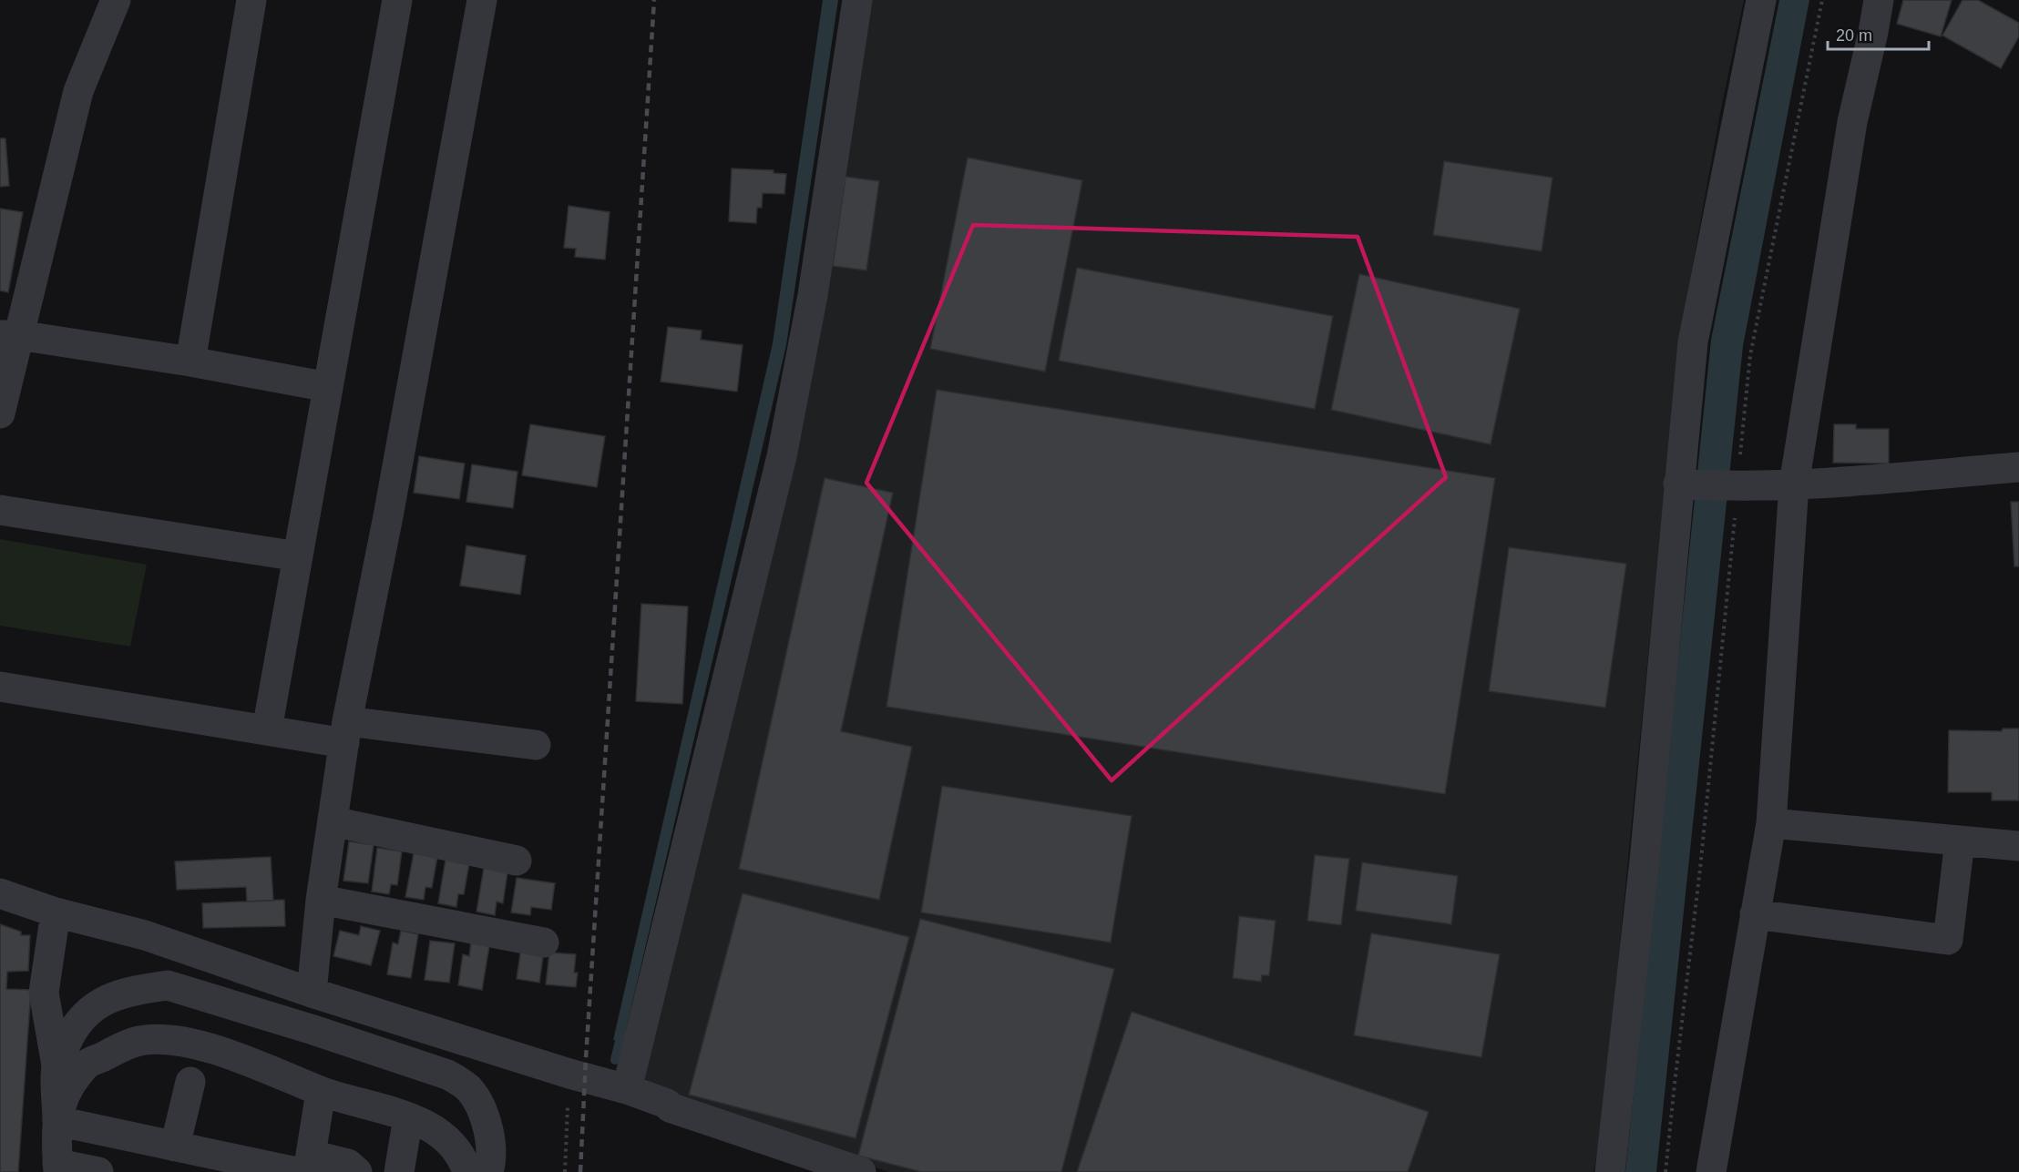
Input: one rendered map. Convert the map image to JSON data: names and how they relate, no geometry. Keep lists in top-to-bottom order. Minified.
{"scale_bar":"20 m"}
